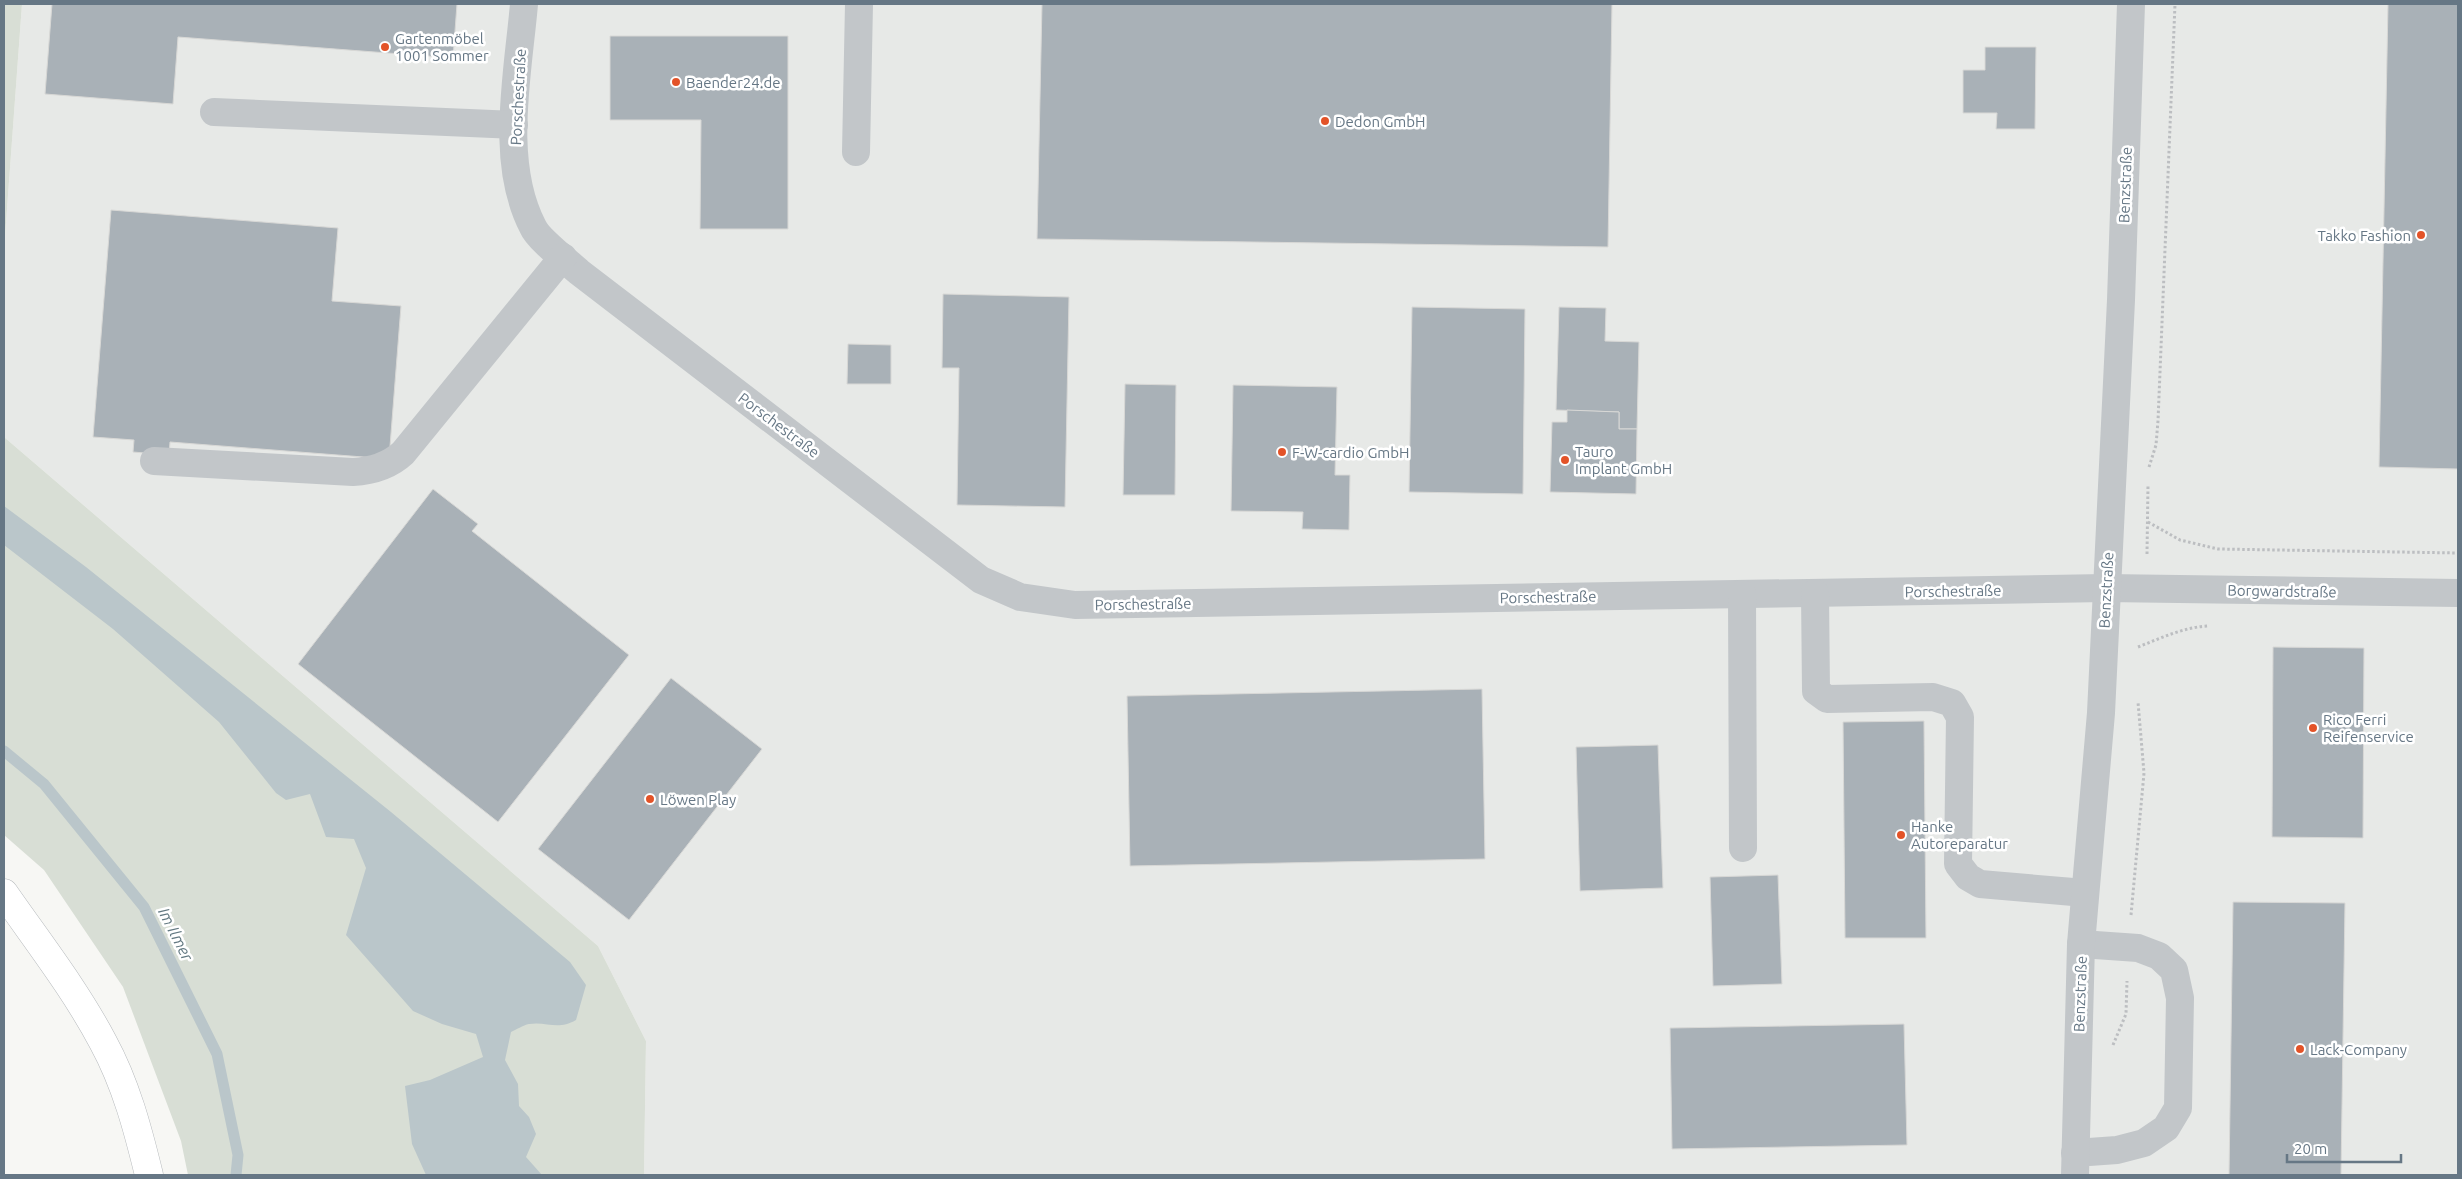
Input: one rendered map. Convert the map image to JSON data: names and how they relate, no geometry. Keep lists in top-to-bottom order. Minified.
{"streets":{"street":["Porschestraße","Benzstraße","Borgwardstraße"]},"crossings":[["Porschestraße","Benzstraße"],["Porschestraße","Borgwardstraße"],["Benzstraße","Borgwardstraße"]],"water":["Im Ilmer"],"places":["Gartenmöbel 1001 Sommer","Baender24.de","Dedon GmbH","Takko Fashion","F-W-cardio GmbH","Tauro Implant GmbH","Rico Ferri Reifenservice","Löwen Play","Hanke Autoreparatur","Lack-Company"],"scale_bar":"20 m"}
